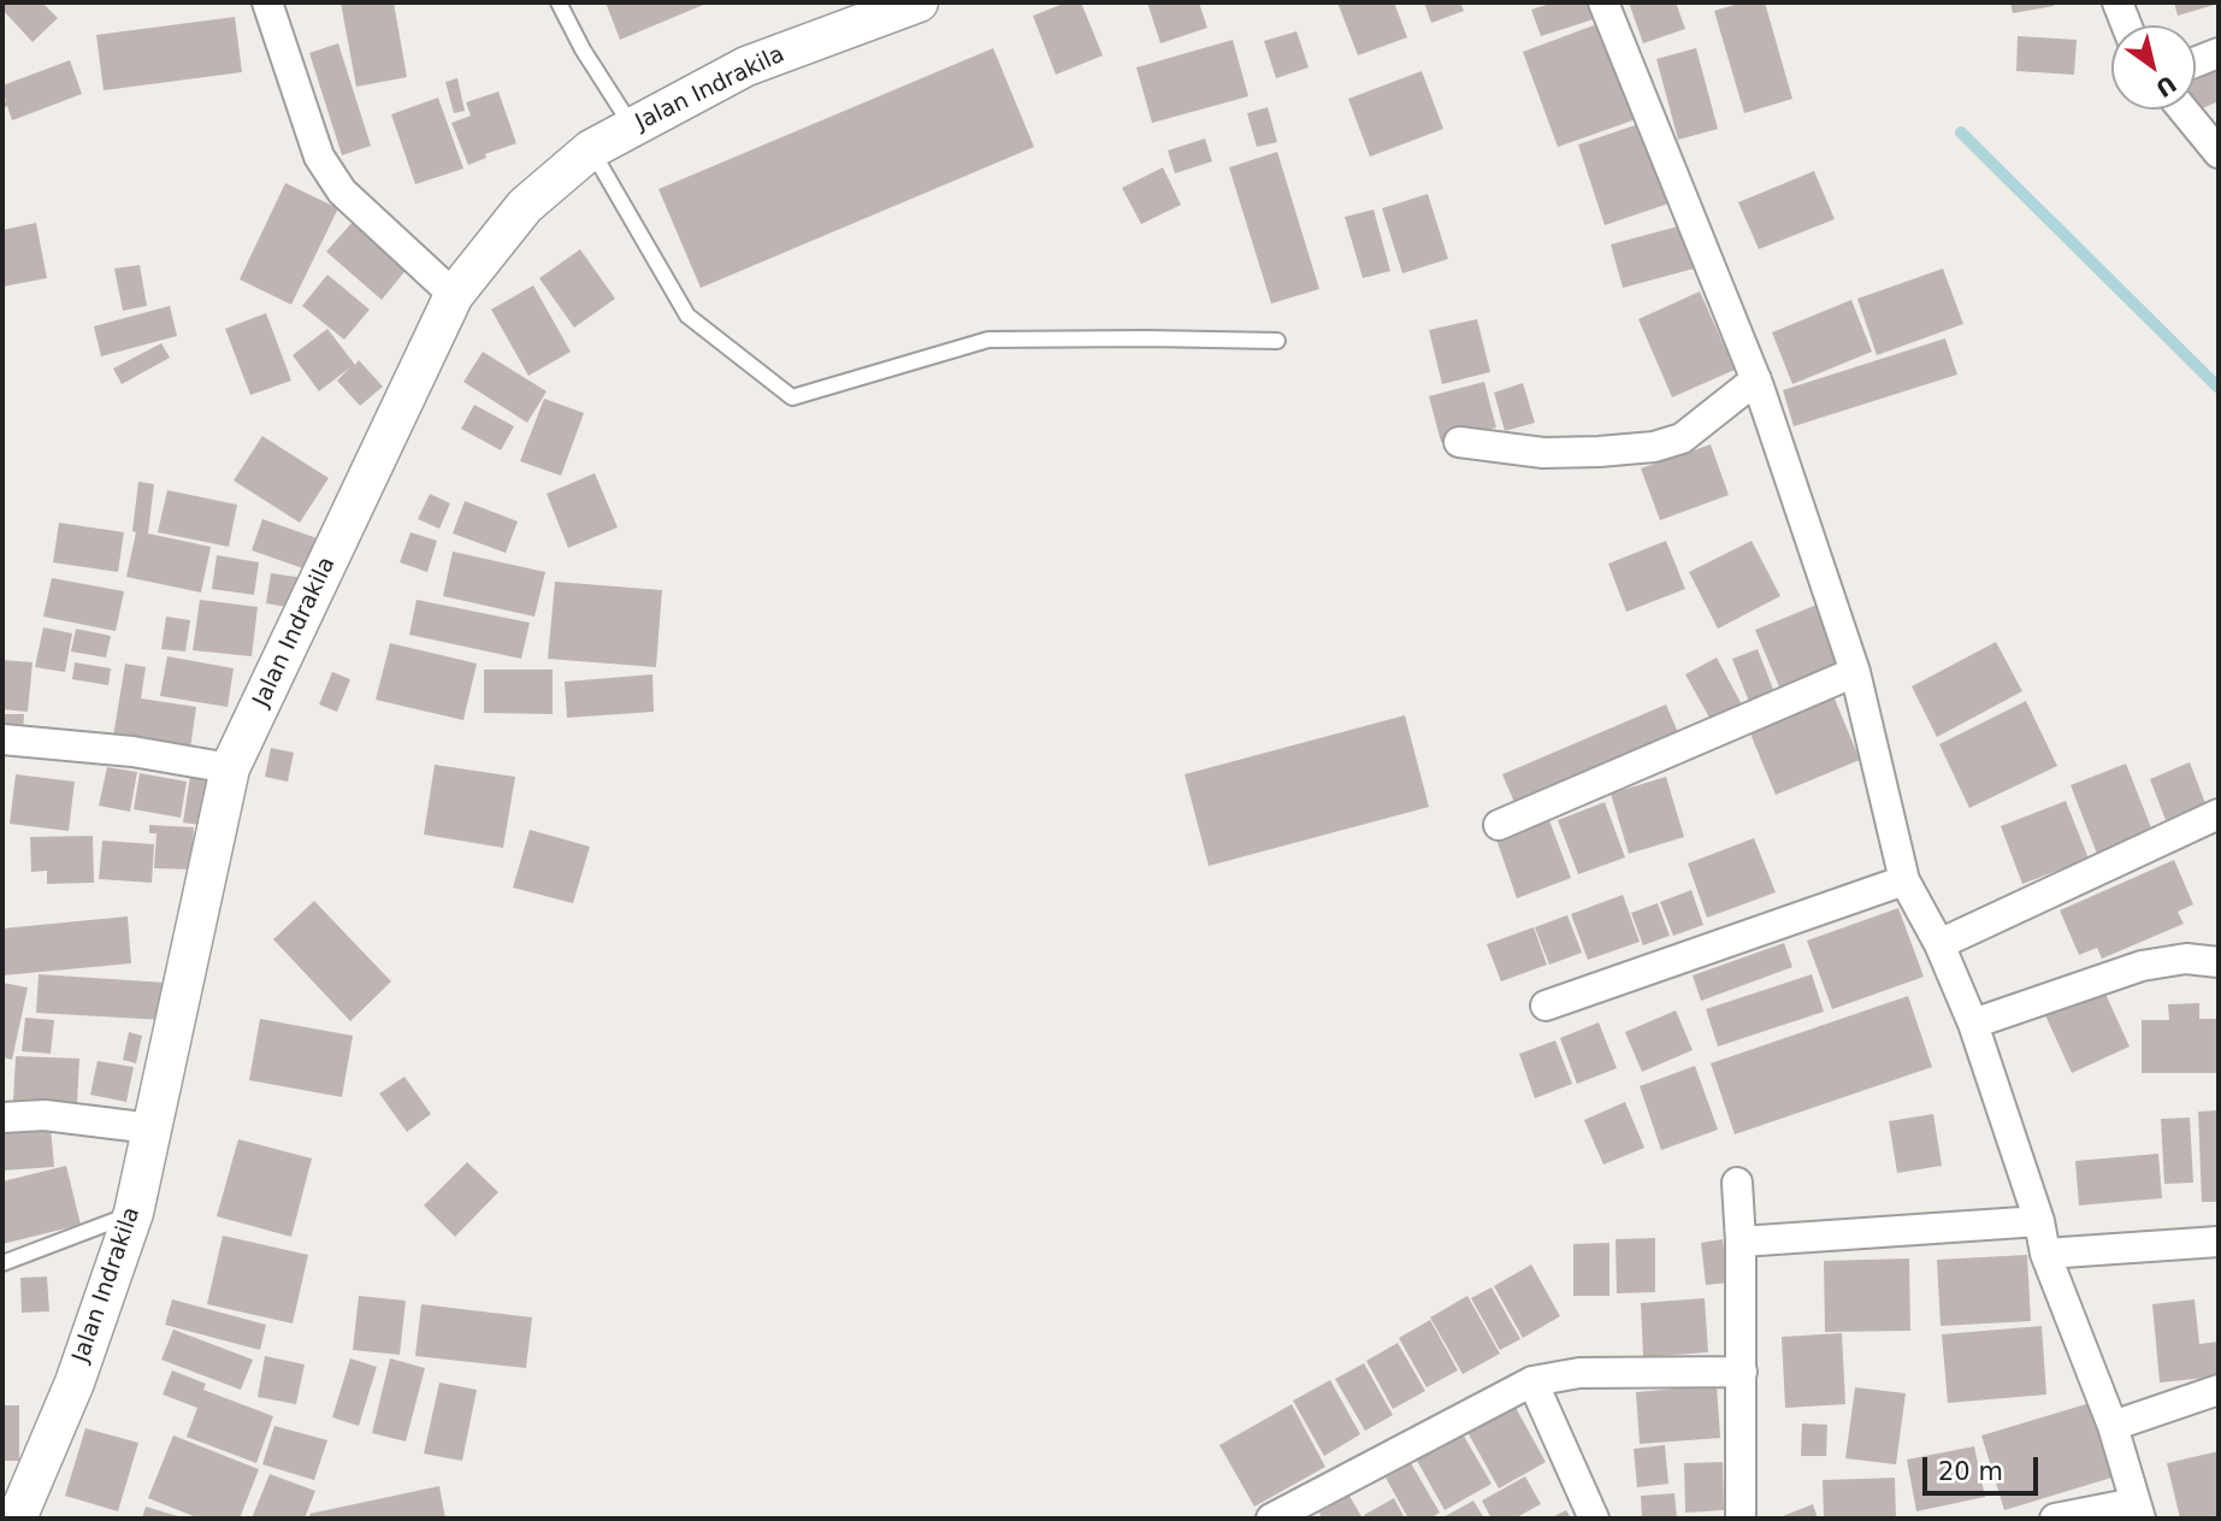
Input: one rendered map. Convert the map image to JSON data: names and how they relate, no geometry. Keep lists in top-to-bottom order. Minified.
{"streets":{"street":["Jalan Indrakila"]},"scale_bar":"20 m","north":"bottom right"}
